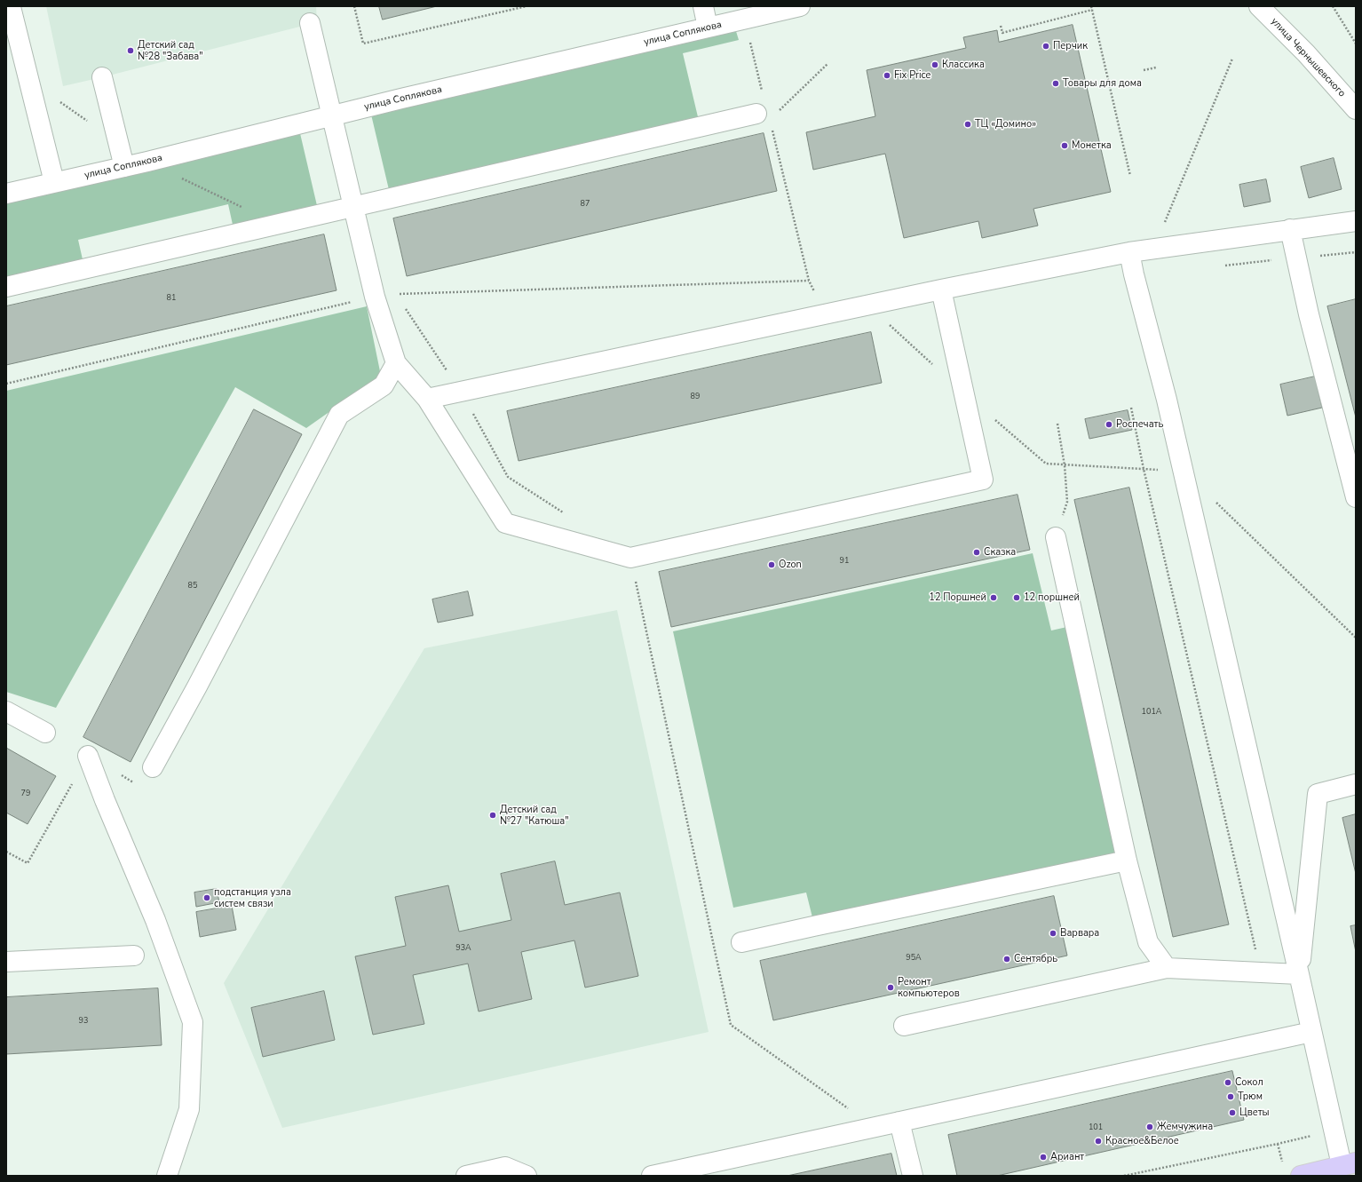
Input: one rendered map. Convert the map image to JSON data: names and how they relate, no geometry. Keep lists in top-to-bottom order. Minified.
{"streets":{"street":["улица Соплякова","улица Чернышевского"]},"places":["Перчик","Детский сад №28 \"Забава\"","Классика","Fix Price","Товары для дома","ТЦ «Домино»","Монетка","Роспечать","Сказка","Ozon","12 Поршней","12 поршней","Детский сад №27 \"Катюша\"","подстанция узла систем связи","Варвара","Сентябрь","Ремонт компьютеров","Сокол","Трюм","Цветы","Жемчужина","Красное&Белое","Ариант"],"house_numbers":["87","81","89","91","85","101А","79","93А","95А","93","101"]}
